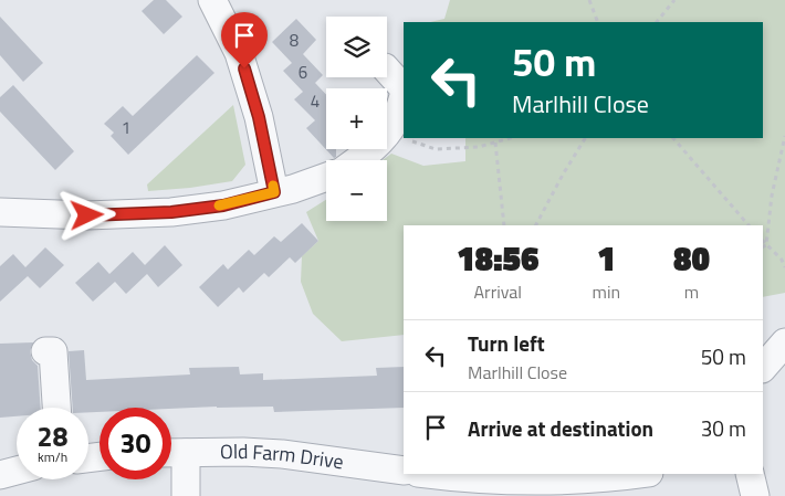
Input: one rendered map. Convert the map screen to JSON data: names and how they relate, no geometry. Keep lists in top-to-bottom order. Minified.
{"streets":{"street":["Old Farm Drive"]},"house_numbers":["8","6","4","1"],"page":{"map_buttons":["+","−"],"turn":["50 m","Marlhill Close"],"eta":["18:56","Arrival","1","min","80","m"],"list":[{"name":"Turn left","note":"Marlhill Close","value":"50 m"},{"name":"Arrive at destination","value":"30 m"}],"speed":"28 km/h","limit":"30"}}
